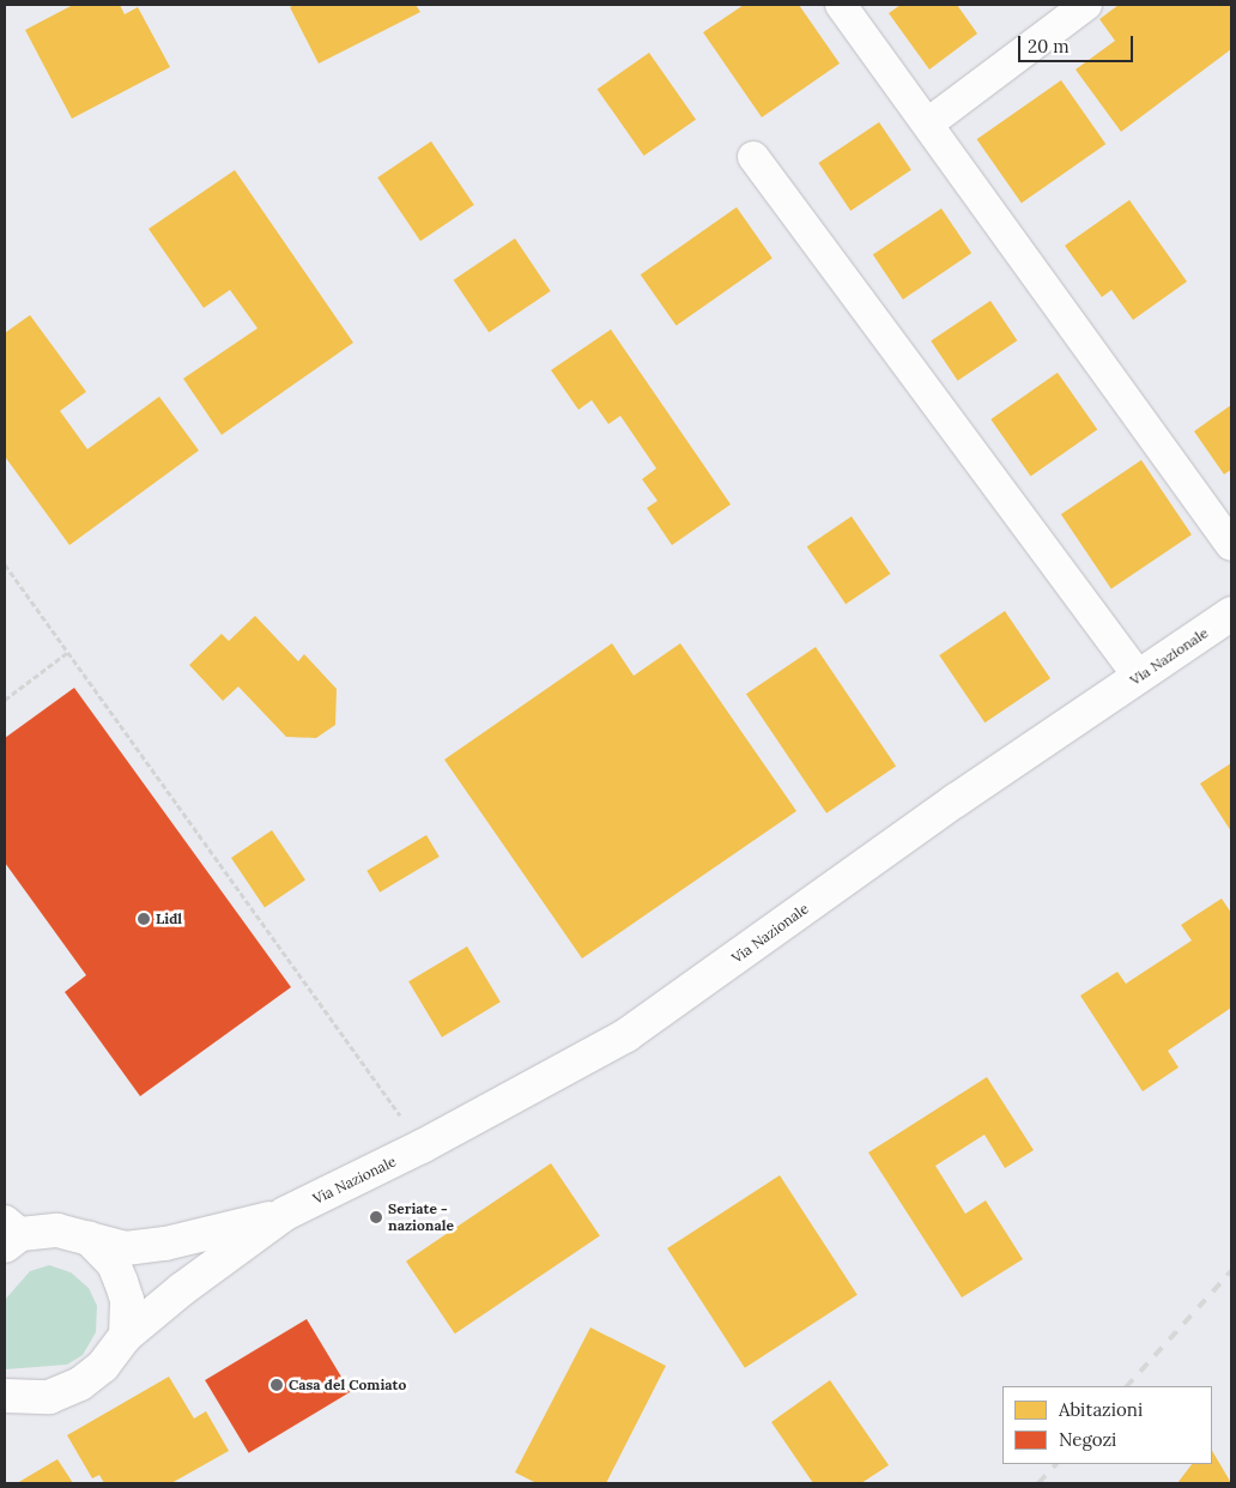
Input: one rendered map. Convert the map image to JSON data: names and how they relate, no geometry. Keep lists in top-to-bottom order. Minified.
{"streets":{"main road":["Via Nazionale"]},"places":["Lidl","Seriate - nazionale","Casa del Comiato"],"legend":["Abitazioni","Negozi"],"scale_bar":"20 m"}
